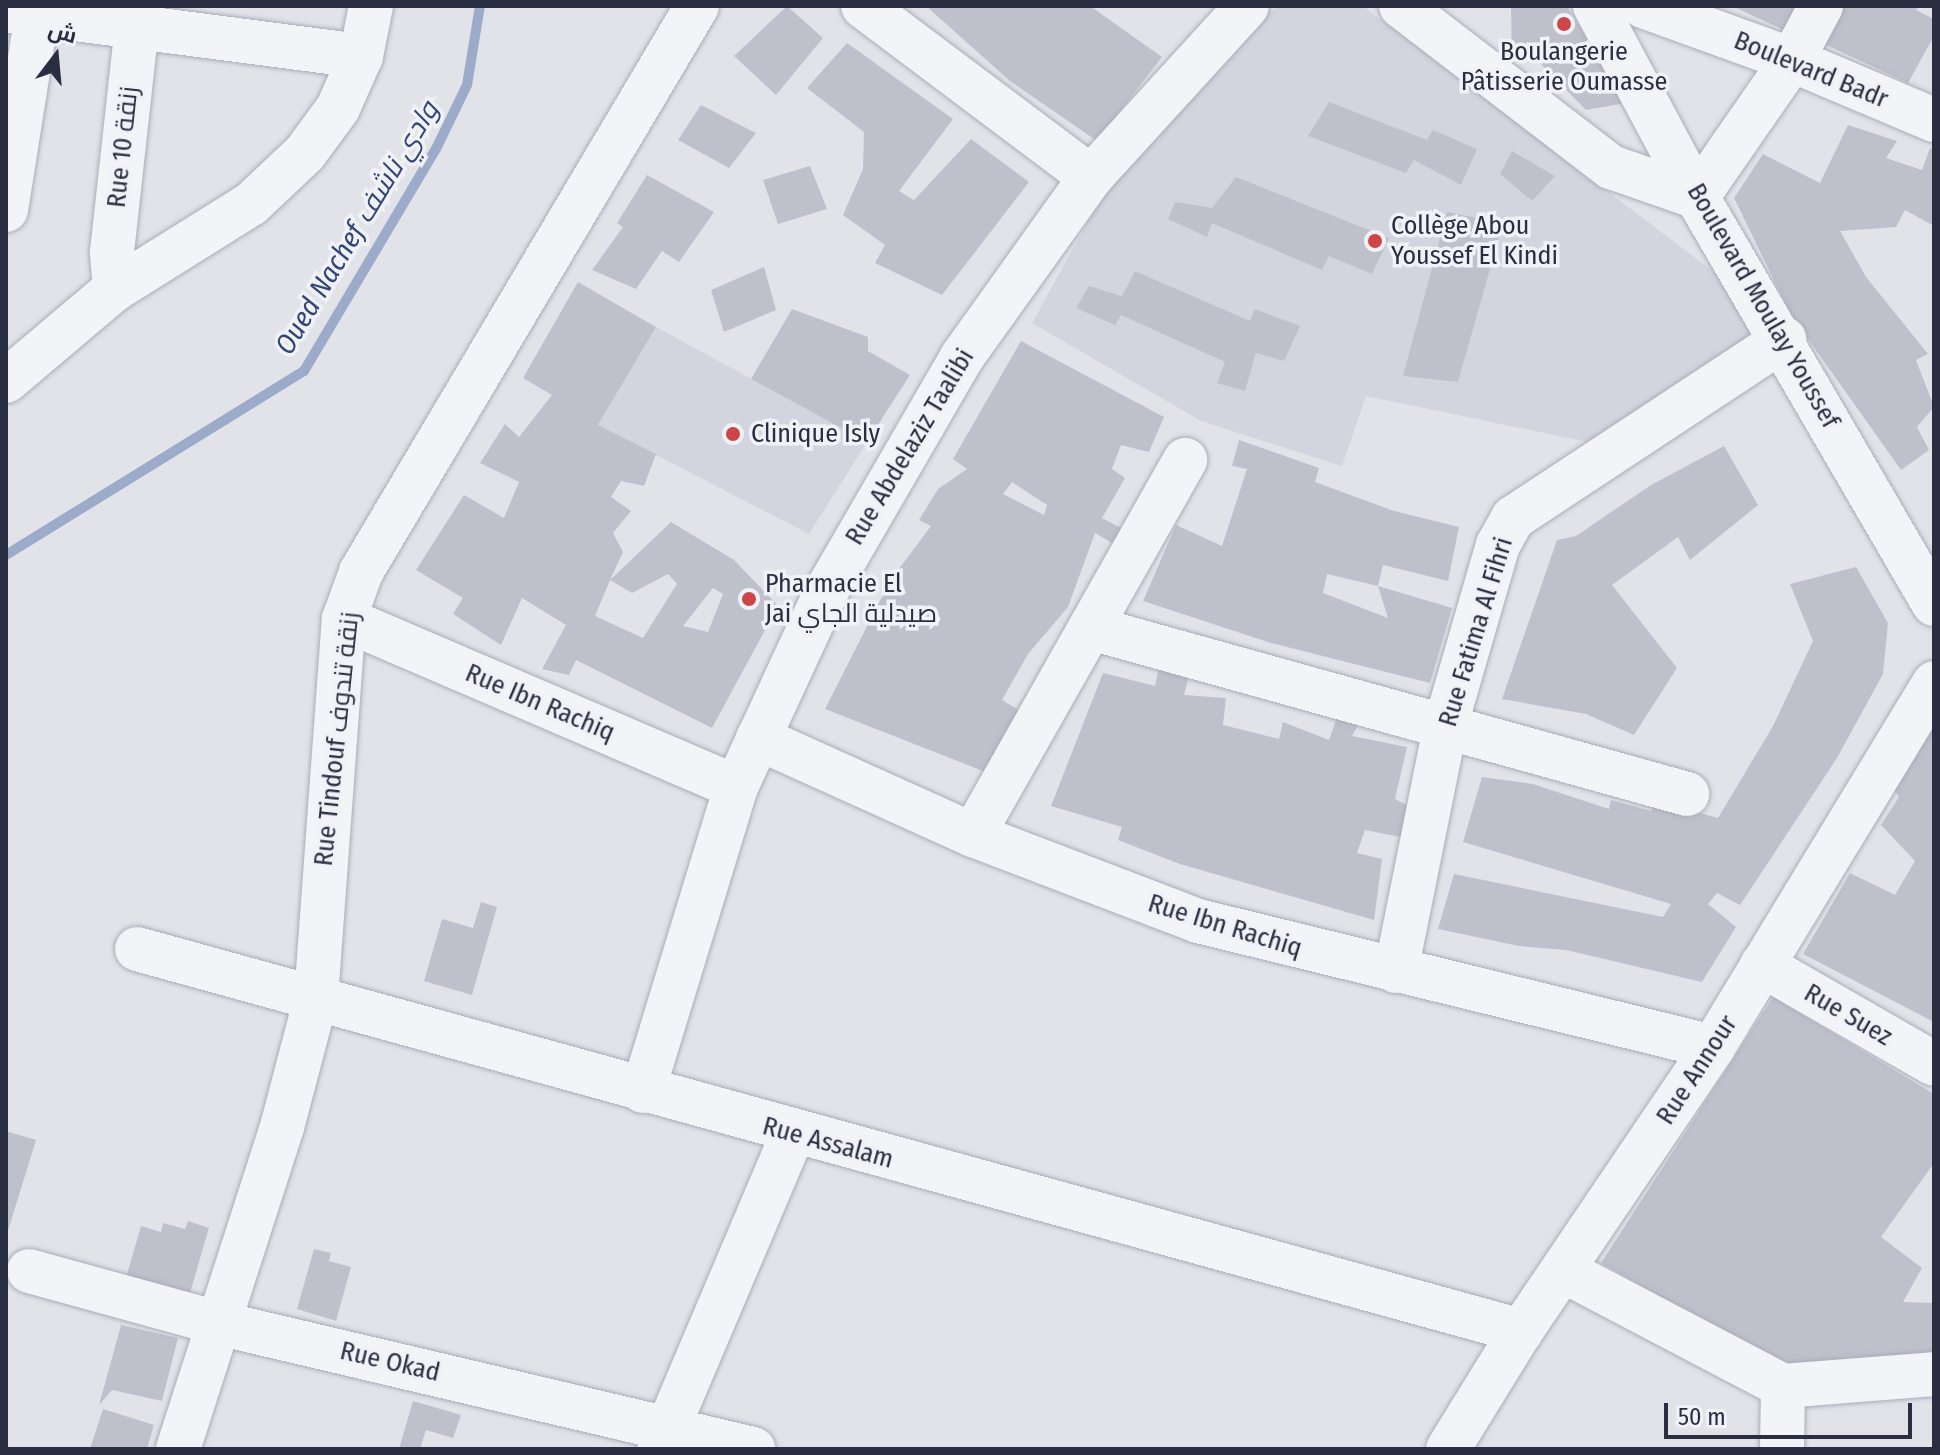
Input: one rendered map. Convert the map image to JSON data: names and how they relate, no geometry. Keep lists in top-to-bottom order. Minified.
{"streets":{"street":["Boulevard Badr","Rue 10 زنقة","Boulevard Moulay Youssef","Rue Abdelaziz Taalibi","Rue Fatima Al Fihri","Rue Ibn Rachiq","Rue Tindouf زنقة تندوف","Rue Suez","Rue Annour","Rue Assalam","Rue Okad"]},"crossings":[["Boulevard Moulay Youssef","Rue Fatima Al Fihri"],["Rue Abdelaziz Taalibi","Rue Ibn Rachiq"],["Rue Abdelaziz Taalibi","Rue Assalam"],["Rue Fatima Al Fihri","Rue Ibn Rachiq"],["Rue Ibn Rachiq","Rue Tindouf زنقة تندوف"],["Rue Ibn Rachiq","Rue Annour"],["Rue Tindouf زنقة تندوف","Rue Assalam"],["Rue Tindouf زنقة تندوف","Rue Okad"],["Rue Suez","Rue Annour"],["Rue Annour","Rue Assalam"]],"water":["Oued Nachef وادي ناشف"],"places":["Boulangerie Pâtisserie Oumasse","Collège Abou Youssef El Kindi","Clinique Isly","Pharmacie El Jai صيدلية الجاي"],"scale_bar":"50 m","north":"top"}
